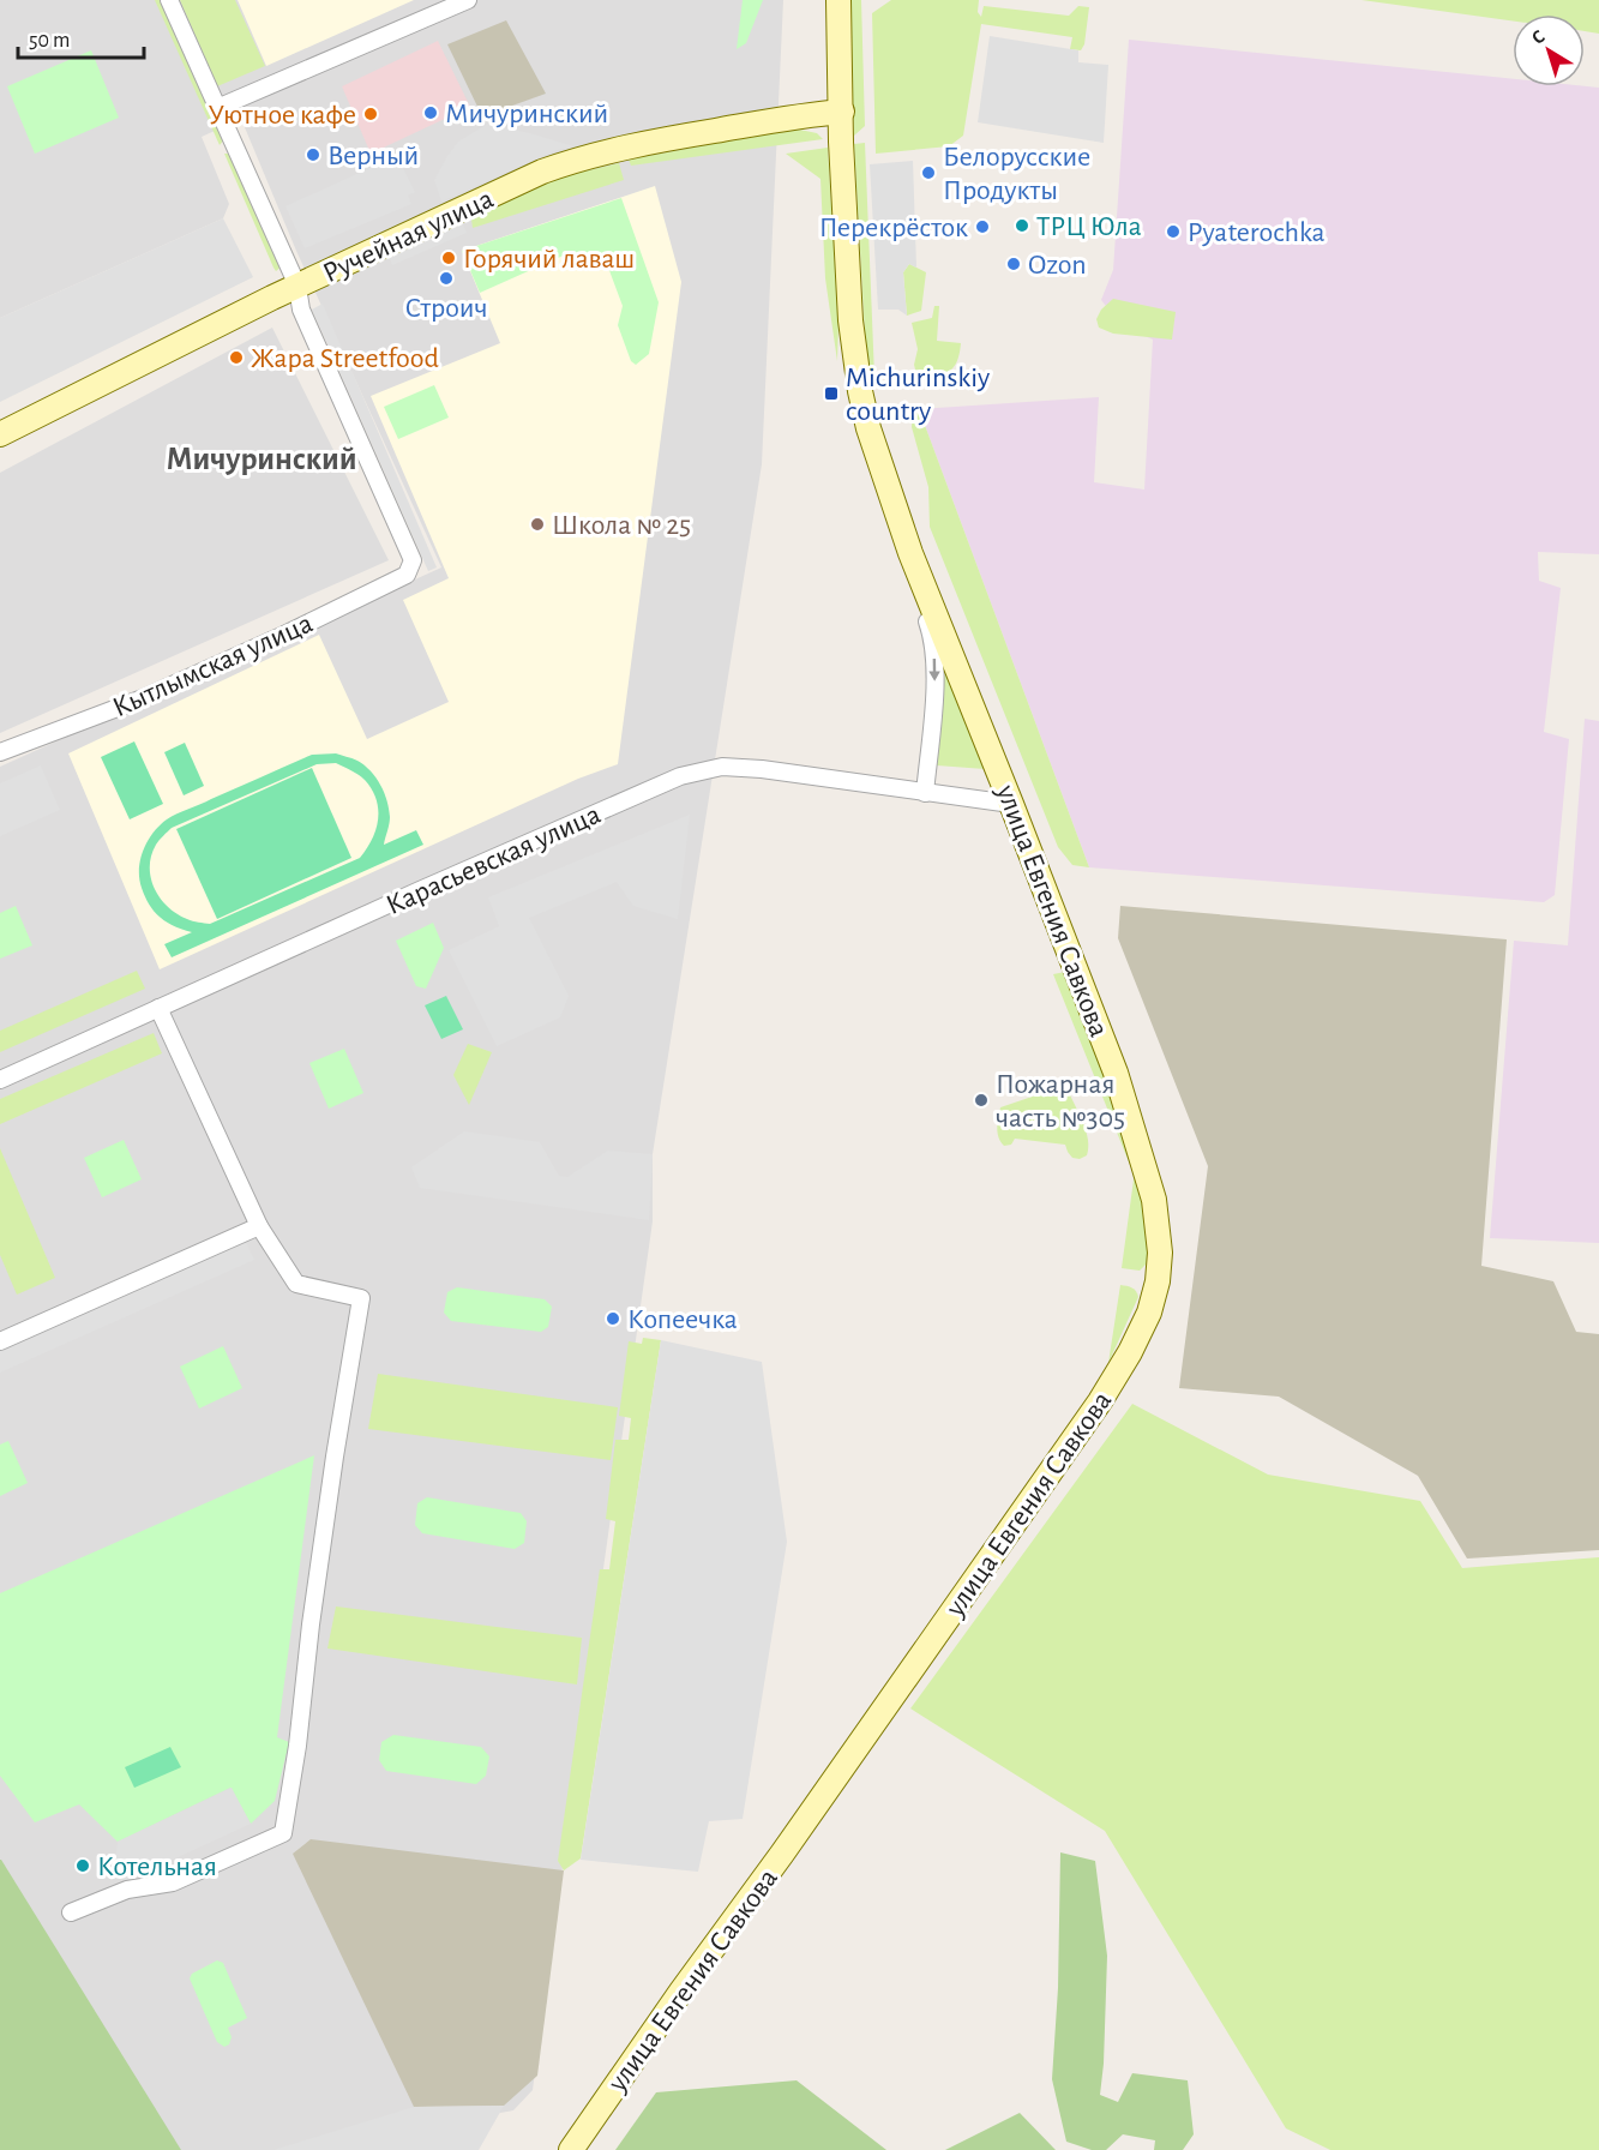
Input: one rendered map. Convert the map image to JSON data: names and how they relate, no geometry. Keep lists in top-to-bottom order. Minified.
{"streets":{"main road":["Ручейная улица","улица Евгения Савкова"],"street":["Кытлымская улица","Карасьевская улица"]},"crossings":[["Ручейная улица","Кытлымская улица"],["Ручейная улица","улица Евгения Савкова"],["Карасьевская улица","улица Евгения Савкова"]],"districts":["Мичуринский"],"places":{"other":["Мичуринский","Уютное кафе","Верный","Белорусские Продукты","ТРЦ Юла","Перекрёсток","Pyaterochka","Горячий лаваш","Ozon","Строич","Жара Streetfood","Школа № 25","Пожарная часть №305","Копеечка","Котельная"],"transit":["Michurinskiy country"]},"scale_bar":"50 m","north":"top left"}
